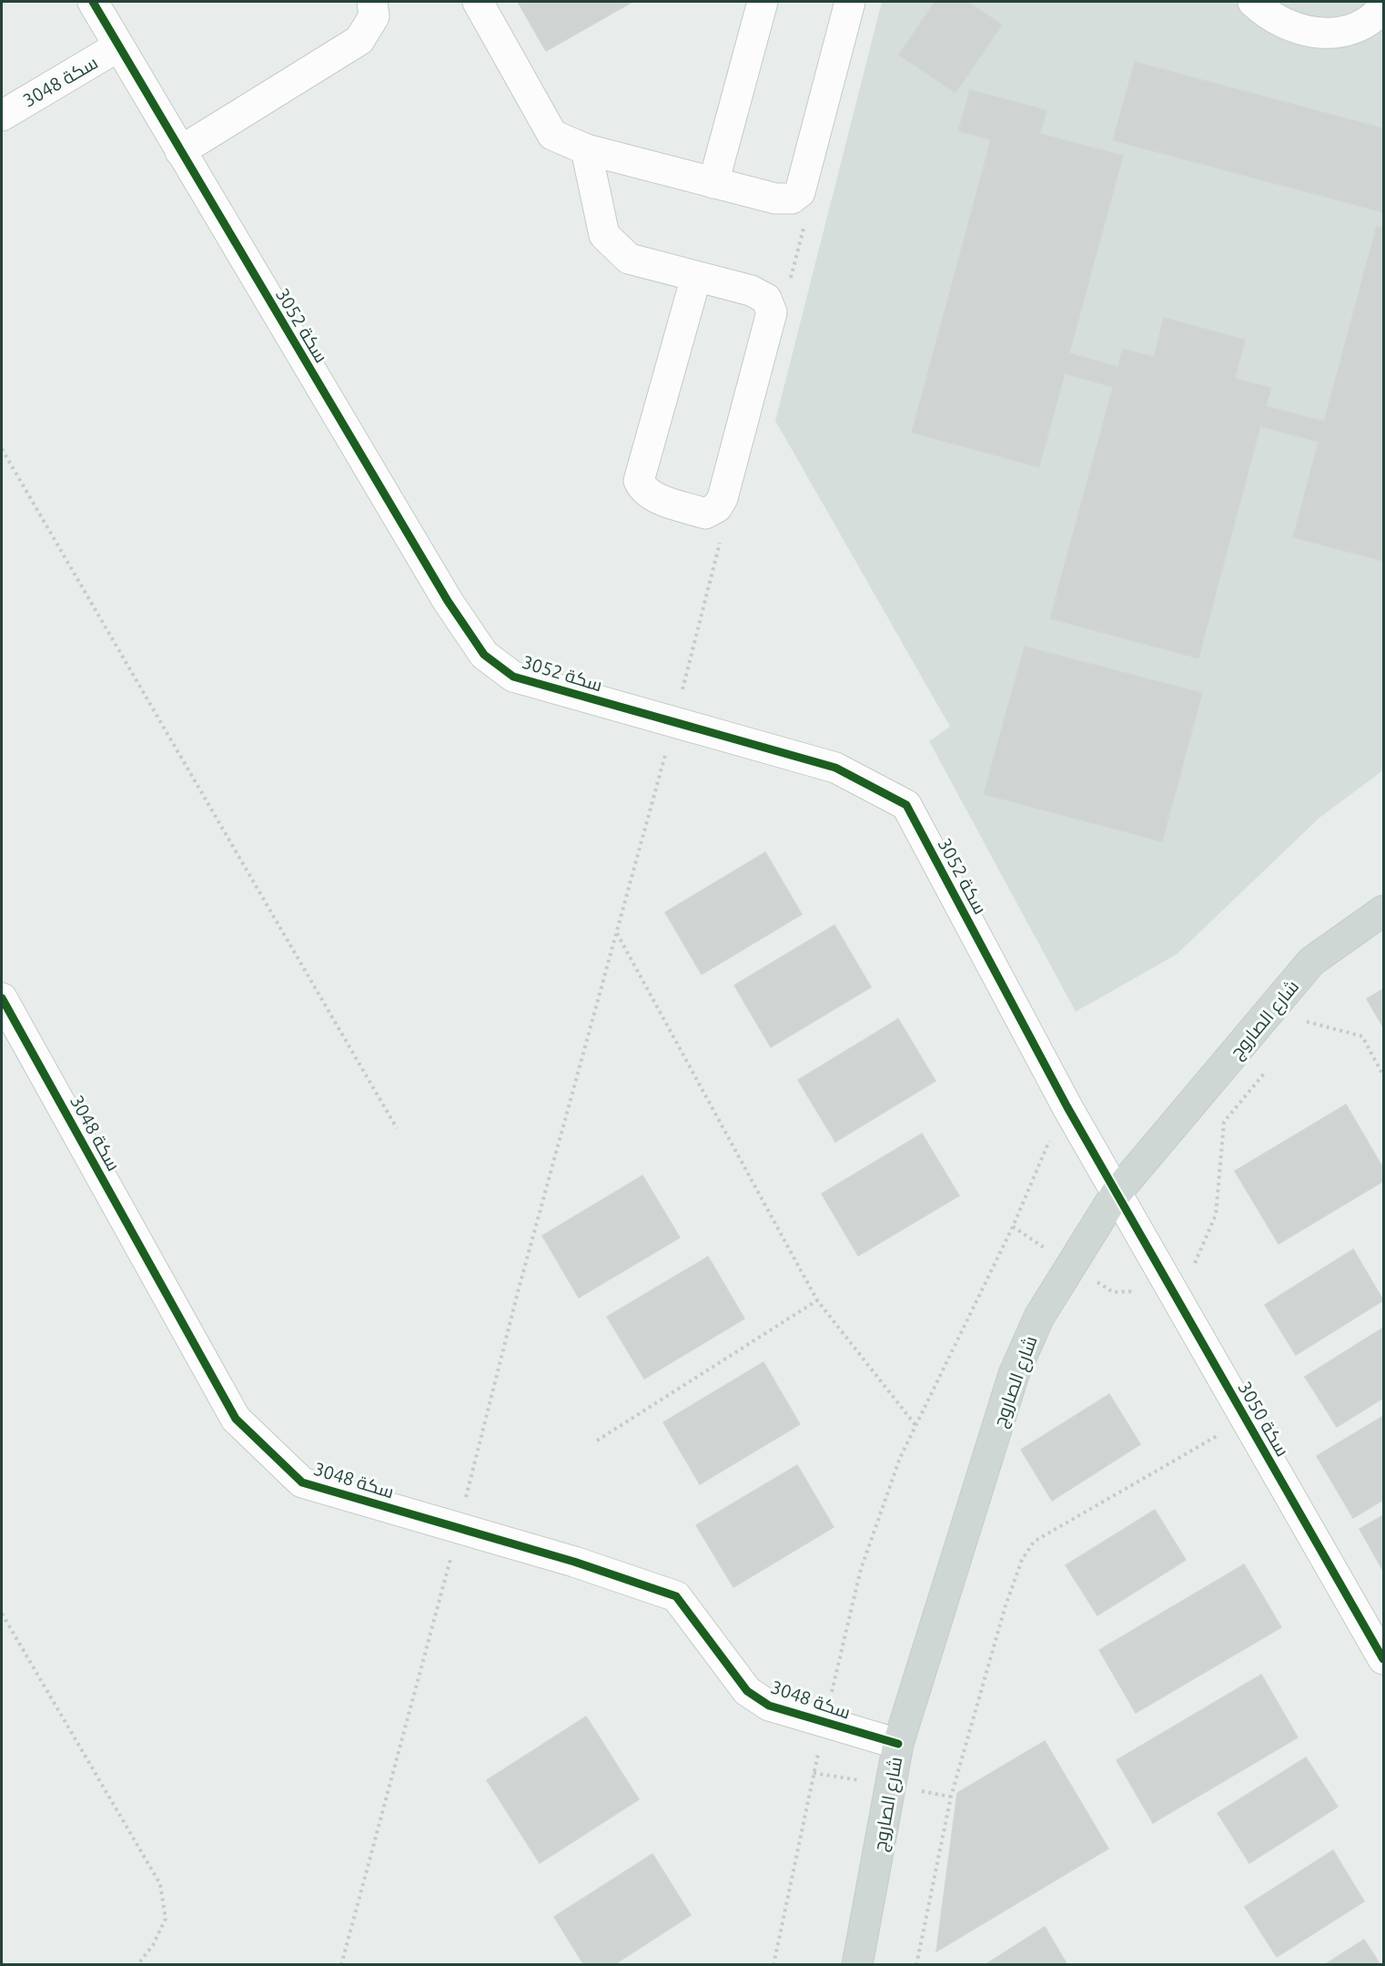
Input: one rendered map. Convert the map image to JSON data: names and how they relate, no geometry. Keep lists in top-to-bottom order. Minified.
{"streets":{"main road":["شارع الصاروج"],"street":["سكة 3048","سكة 3052","سكة 3050"]},"crossings":[["سكة 3048","سكة 3052"],["سكة 3048","شارع الصاروج"],["سكة 3052","شارع الصاروج"],["سكة 3052","سكة 3050"],["شارع الصاروج","سكة 3050"]]}
